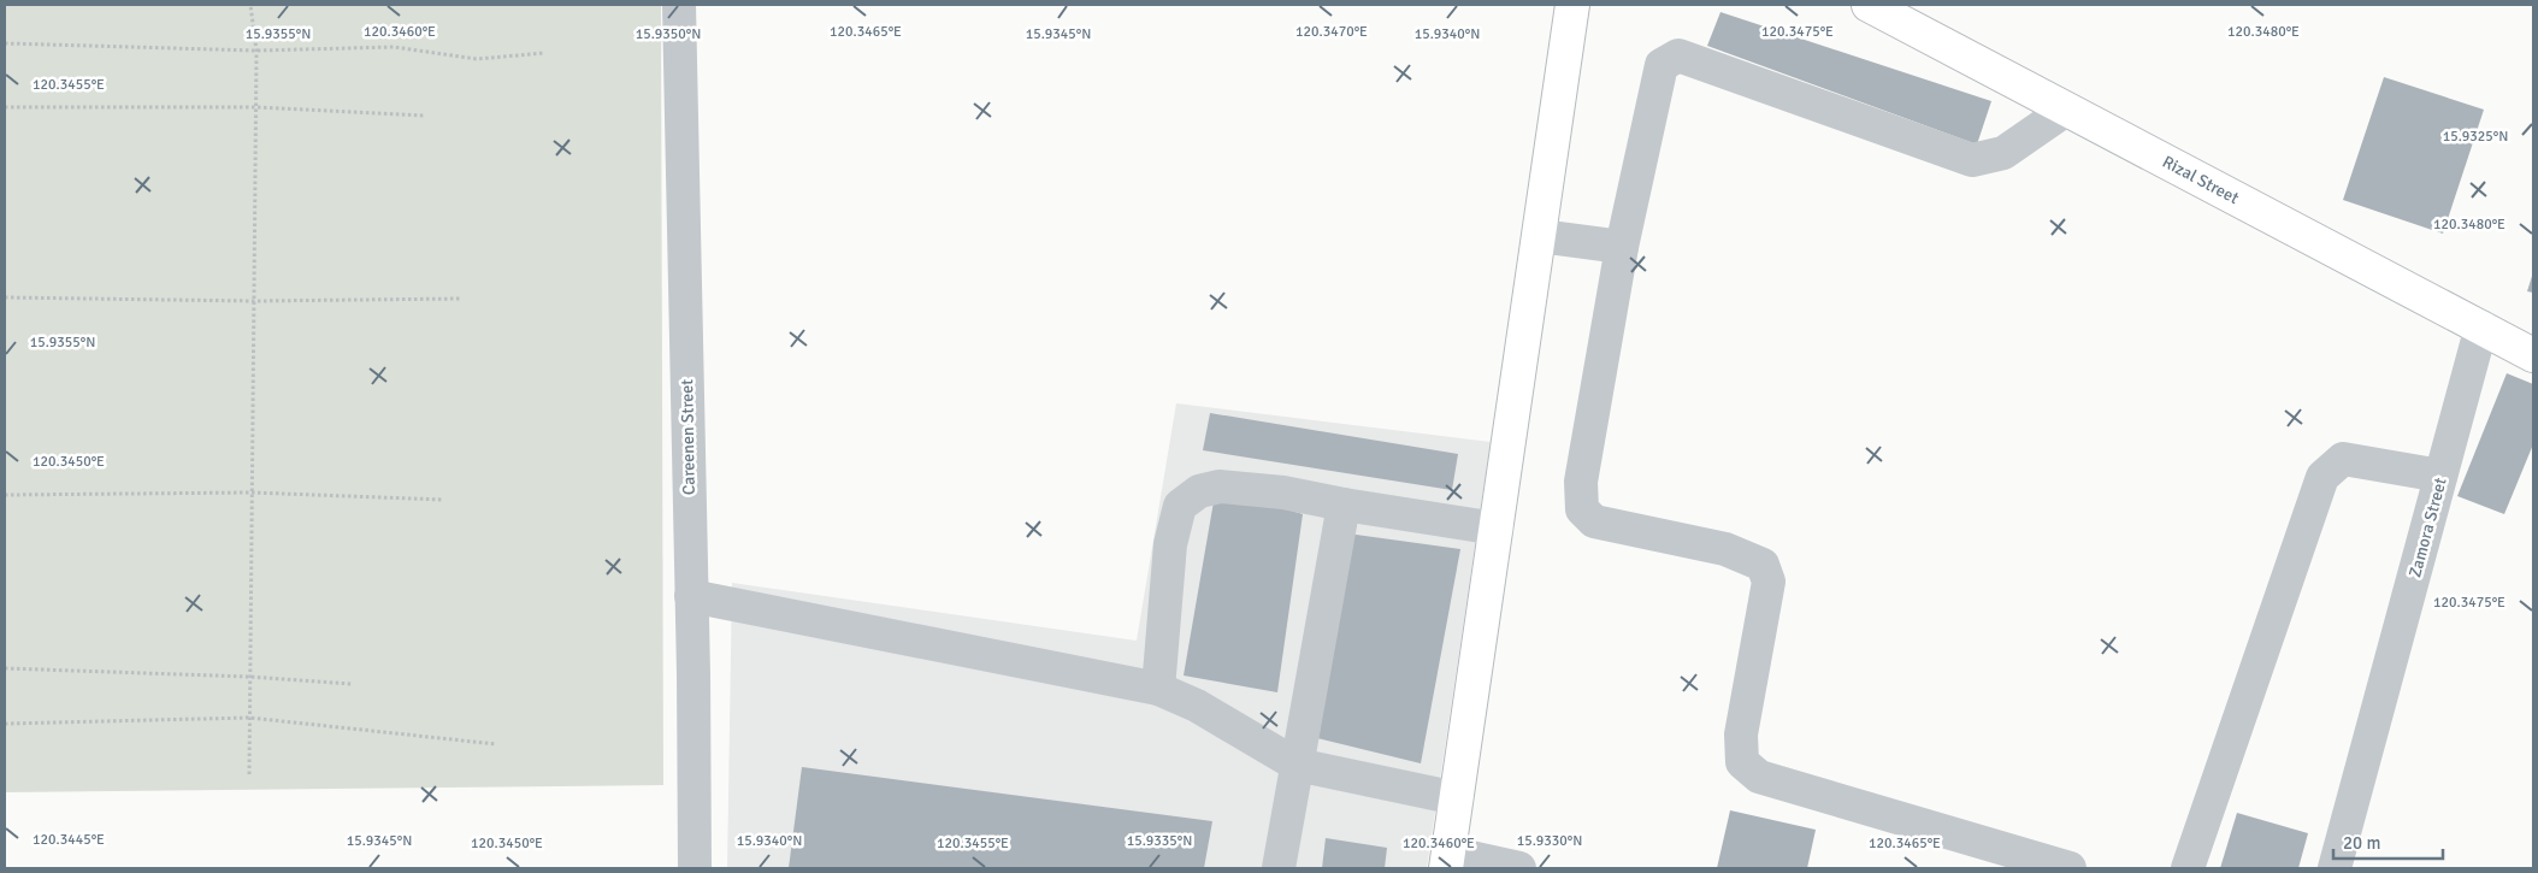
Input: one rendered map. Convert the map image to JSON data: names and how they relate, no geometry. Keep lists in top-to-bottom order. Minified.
{"streets":{"main road":["Rizal Street"],"street":["Careenen Street","Zamora Street"]},"crossings":[["Rizal Street","Zamora Street"]],"scale_bar":"20 m","coordinates":["120.3460°E","120.3465°E","120.3470°E","120.3475°E","120.3480°E","15.9355°N","15.9350°N","15.9345°N","15.9340°N","120.3455°E","15.9325°N","120.3450°E","120.3445°E","15.9335°N","15.9330°N"]}
